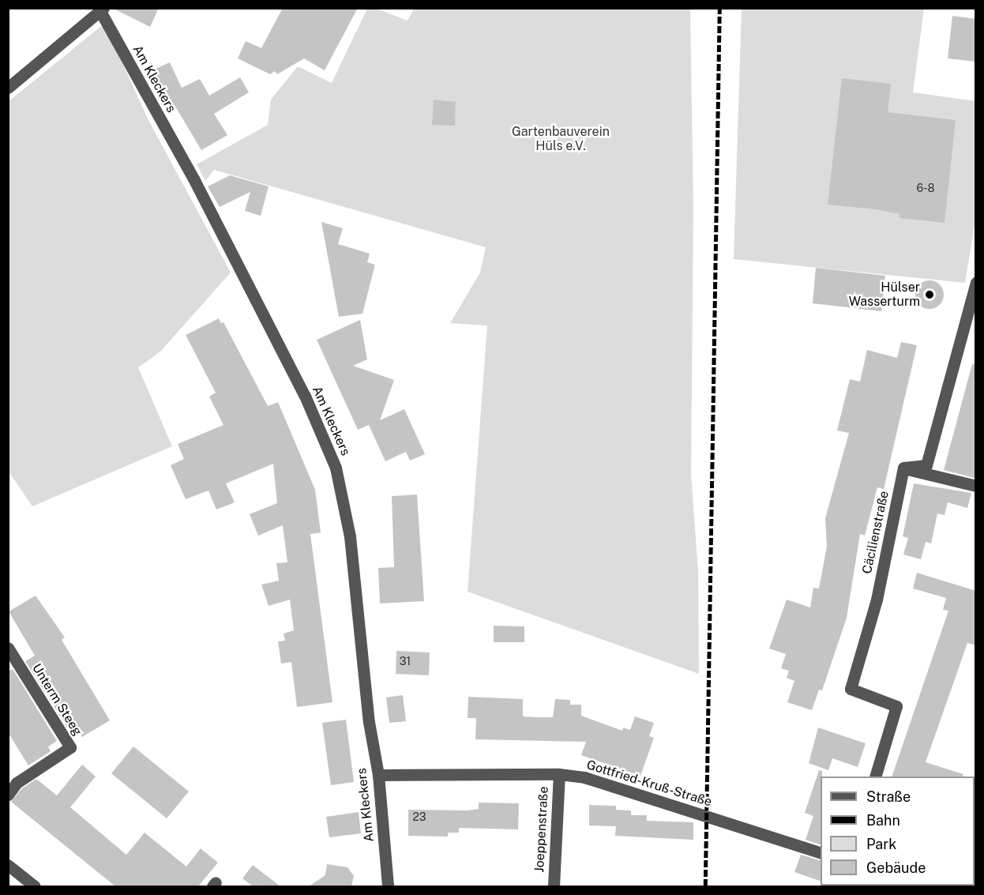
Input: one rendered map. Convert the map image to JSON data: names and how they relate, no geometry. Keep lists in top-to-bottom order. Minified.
{"streets":{"street":["Am Kleckers","Cäcilienstraße","Unterm Steeg","Gottfried-Kruß-Straße","Joeppenstraße"]},"crossings":[["Am Kleckers","Gottfried-Kruß-Straße"],["Gottfried-Kruß-Straße","Joeppenstraße"]],"parks":["Gartenbauverein Hüls e.V."],"places":["Hülser Wasserturm"],"house_numbers":["6-8","31","23"],"legend":["Straße","Bahn","Park","Gebäude"]}
